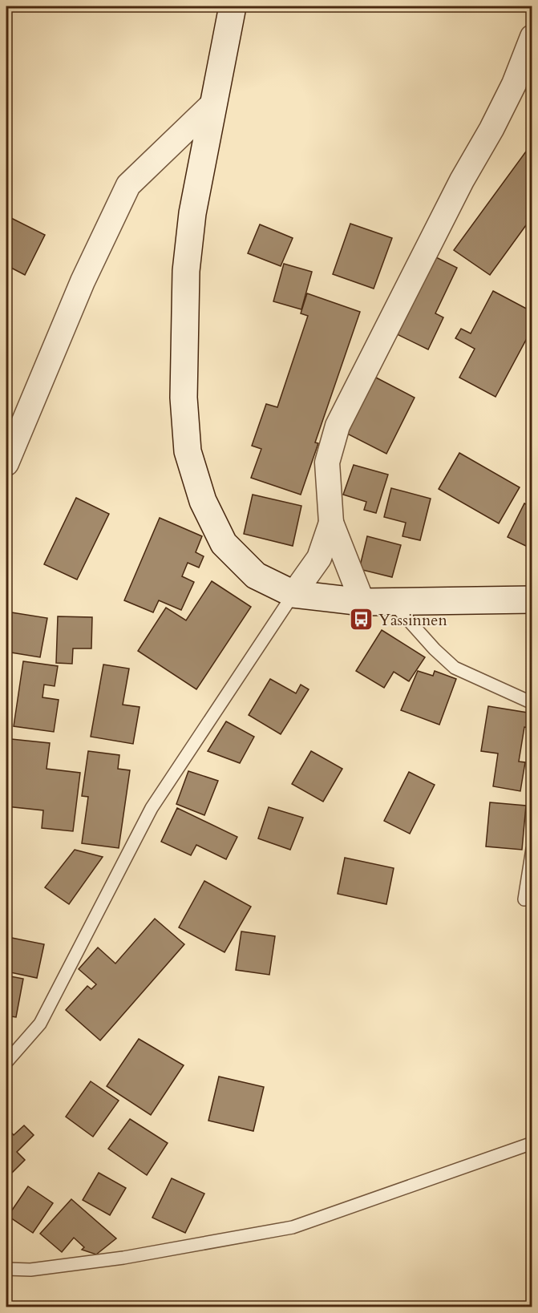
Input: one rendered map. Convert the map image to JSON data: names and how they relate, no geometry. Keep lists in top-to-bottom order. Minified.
{"places":{"bus stop":["Yassinnen"]}}
